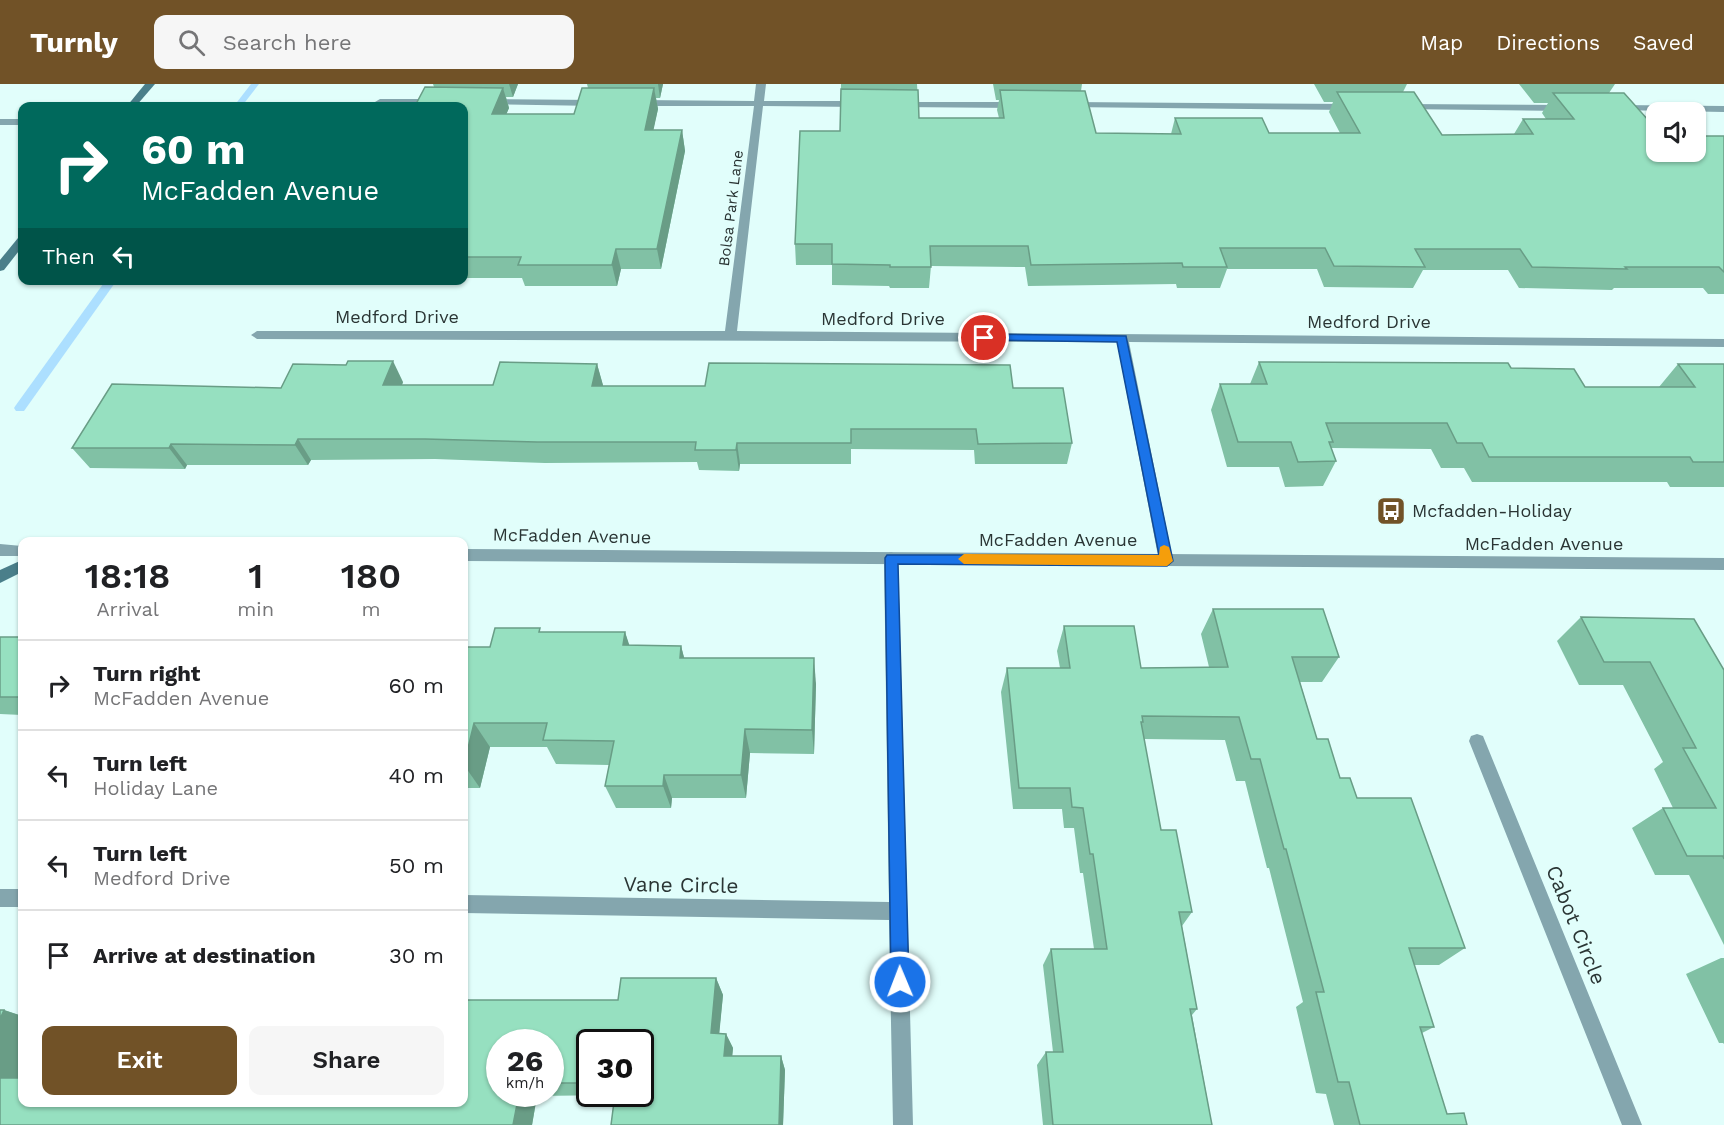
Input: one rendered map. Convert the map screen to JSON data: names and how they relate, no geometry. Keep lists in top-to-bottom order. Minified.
{"streets":{"street":["Bolsa Park Lane","Medford Drive","McFadden Avenue","Vane Circle","Cabot Circle"]},"crossings":[["Bolsa Park Lane","Medford Drive"]],"places":{"bus stop":["Mcfadden-Holiday"]},"page":{"header":"Turnly","search":"Search here","nav":["Map","Directions","Saved"],"turn":["60 m","McFadden Avenue"],"then":"Then","eta":["18:18","Arrival","1","min","180","m"],"list":[{"name":"Turn right","note":"McFadden Avenue","value":"60 m"},{"name":"Turn left","note":"Holiday Lane","value":"40 m"},{"name":"Turn left","note":"Medford Drive","value":"50 m"},{"name":"Arrive at destination","value":"30 m"}],"buttons":["Exit","Share"],"speed":"26 km/h","limit":"30"}}
